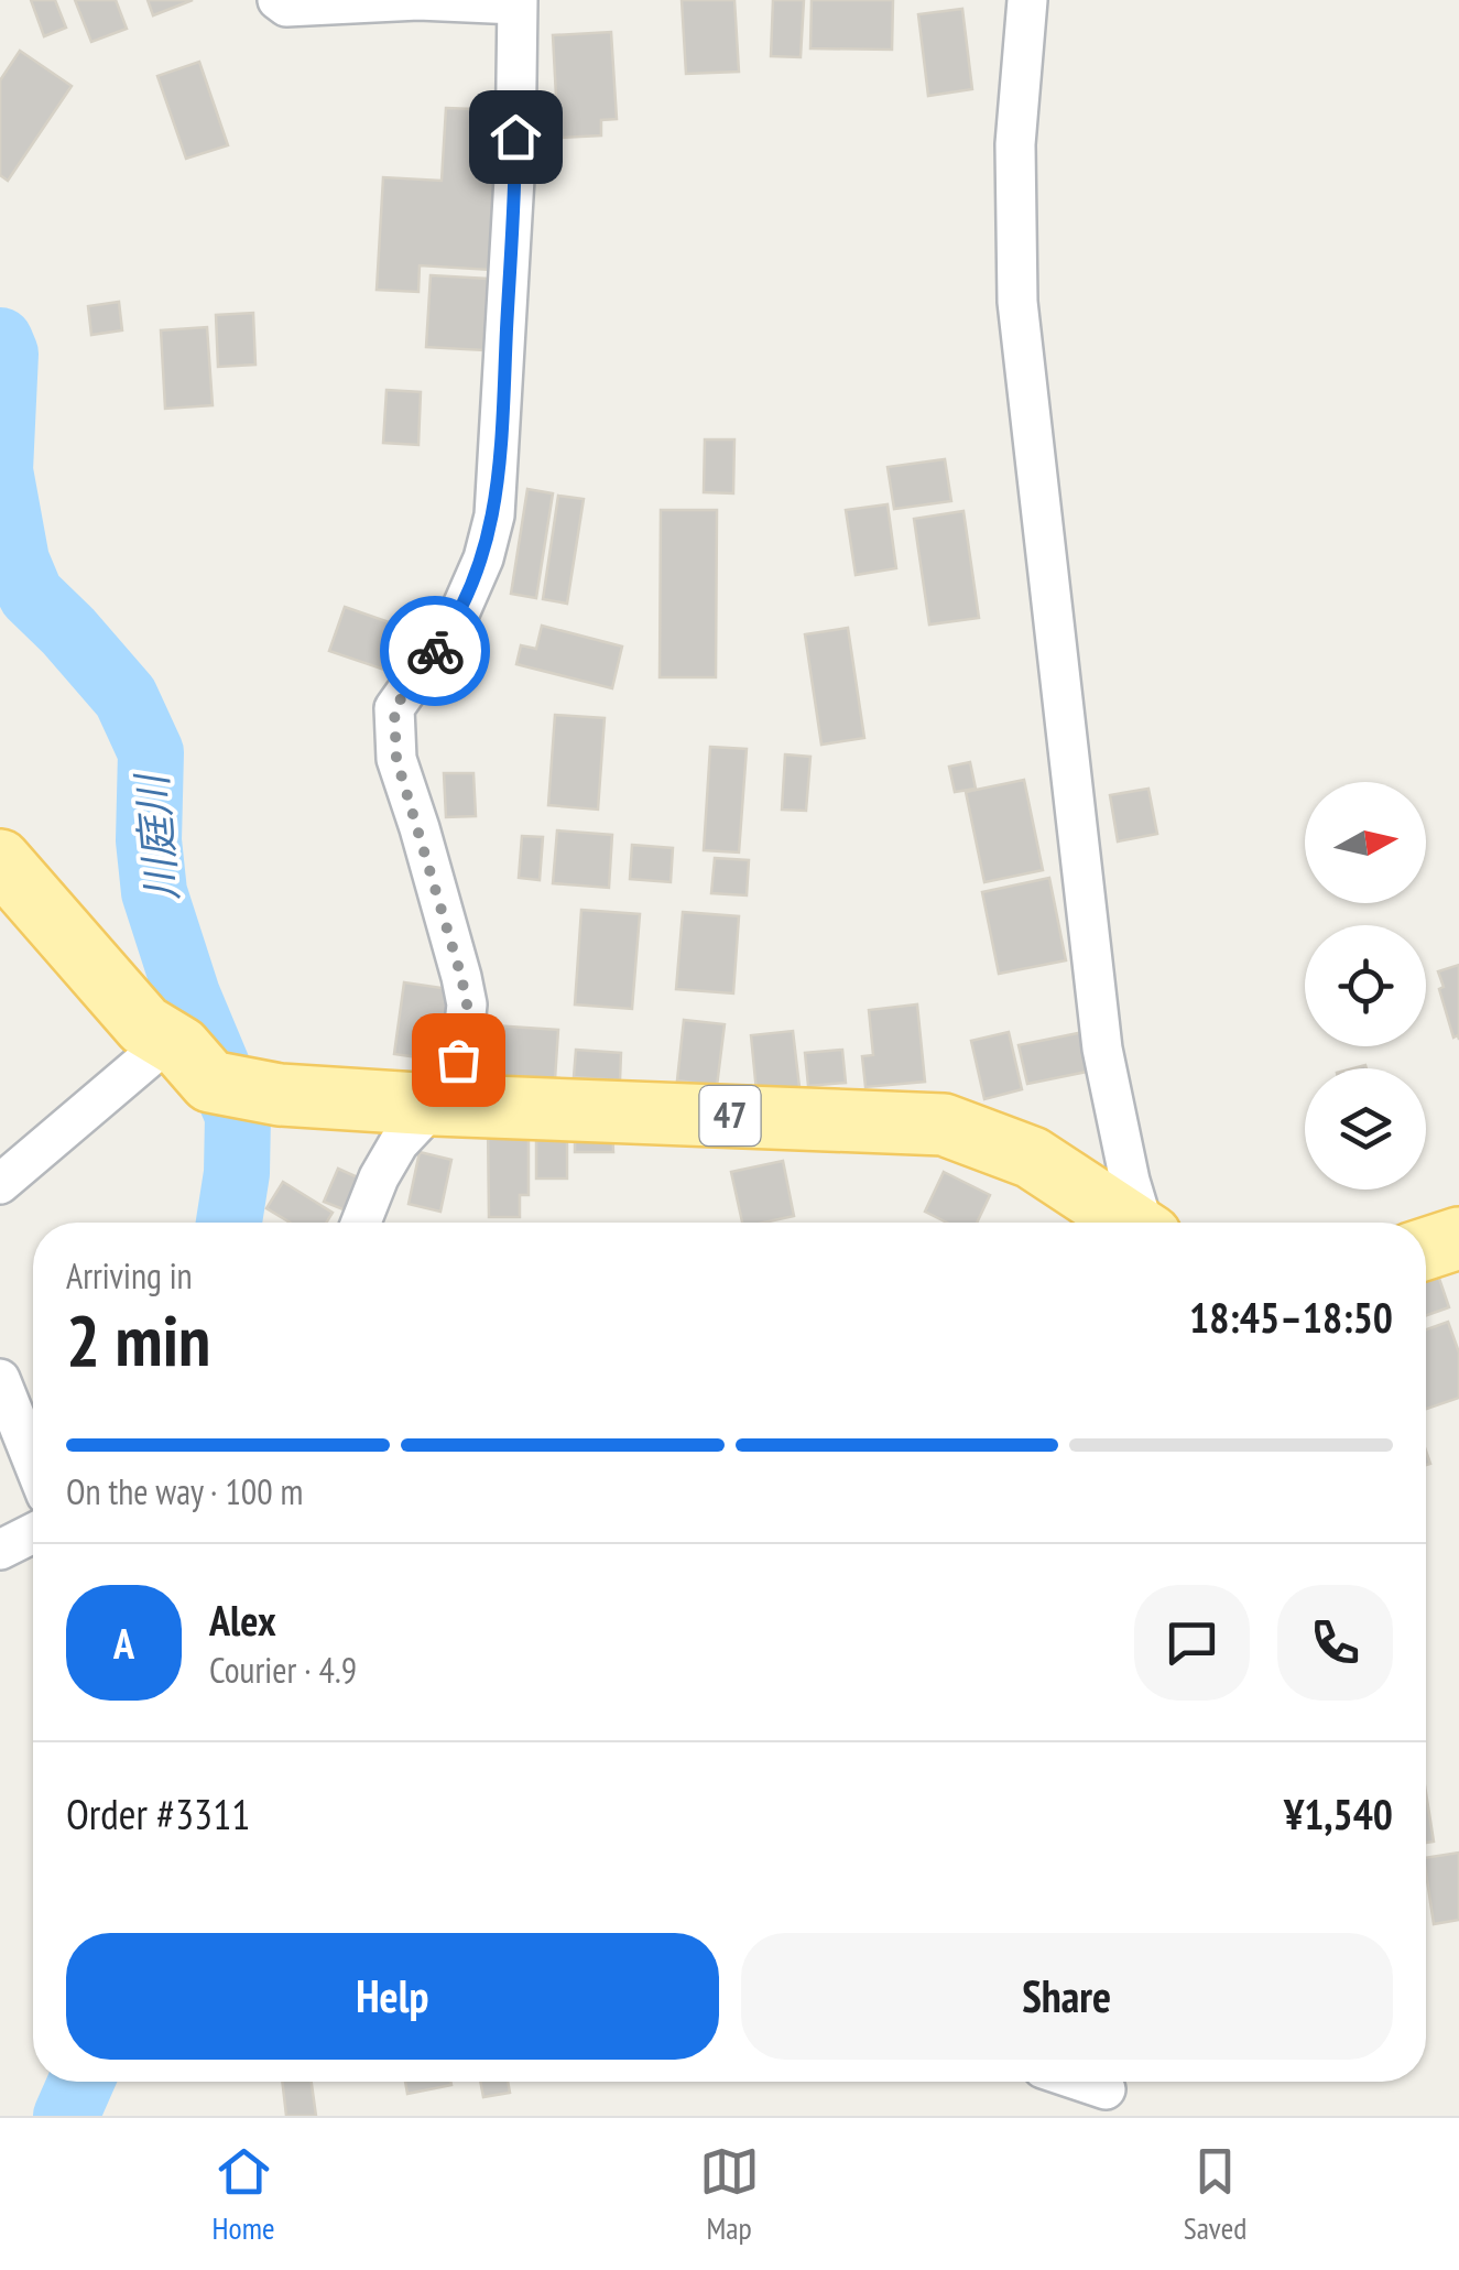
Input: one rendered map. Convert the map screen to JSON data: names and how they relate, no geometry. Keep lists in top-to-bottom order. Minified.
{"streets":{"main road":["47"]},"water":["川庭川"],"north":"right","page":{"heading":["2 min","Arriving in","18:45–18:50"],"panel":["Alex","Courier · 4.9","Order #3311","¥1,540"],"bar":"On the way · 100 m","round":"A","buttons":["Help","Share"],"tabs":["Home","Map","Saved"]}}
